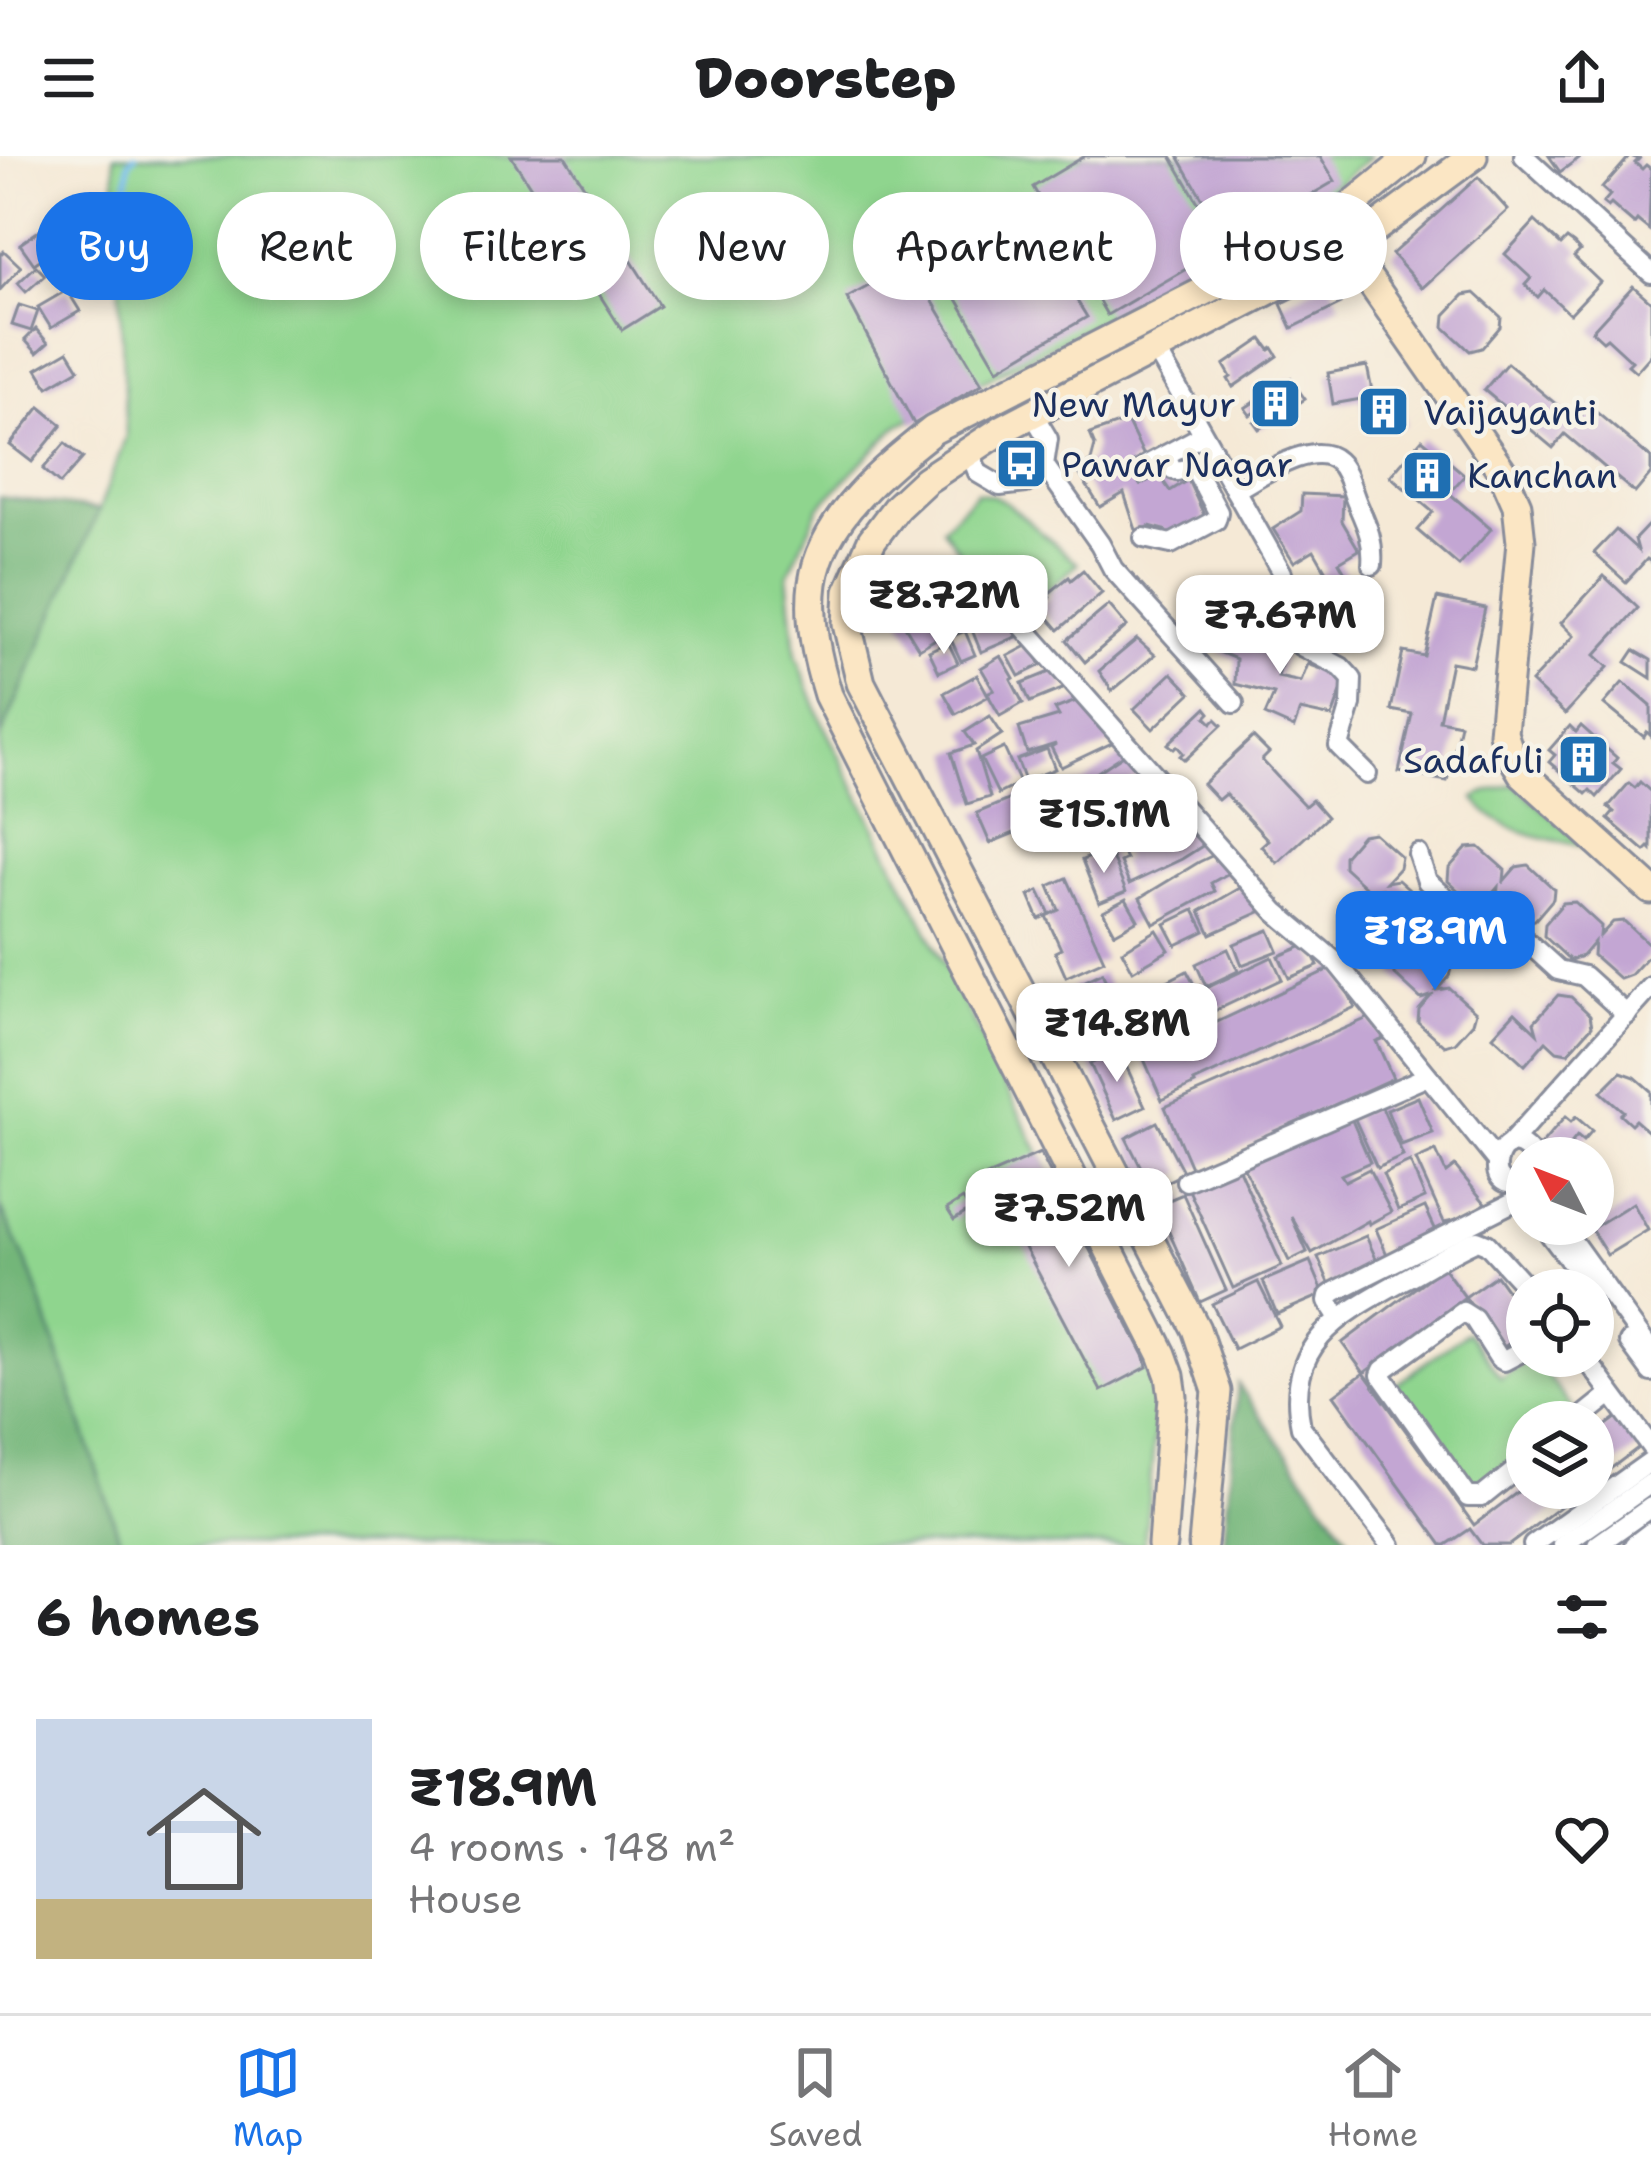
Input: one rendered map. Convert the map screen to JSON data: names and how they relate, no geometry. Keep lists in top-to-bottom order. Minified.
{"places":{"building":["New Mayur","Vaijayanti","Kanchan","Sadafuli"],"bus stop":["Pawar Nagar"]},"north":"top left","page":{"header":"Doorstep","chip":["Buy","Rent","Filters","New","Apartment","House"],"price":["₹8.72M","₹7.67M","₹15.1M","₹18.9M","₹14.8M","₹7.52M"],"heading":"6 homes","list":[{"name":"₹18.9M","note":"4 rooms · 148 m² · House"}],"tabs":["Map","Saved","Home"]}}
